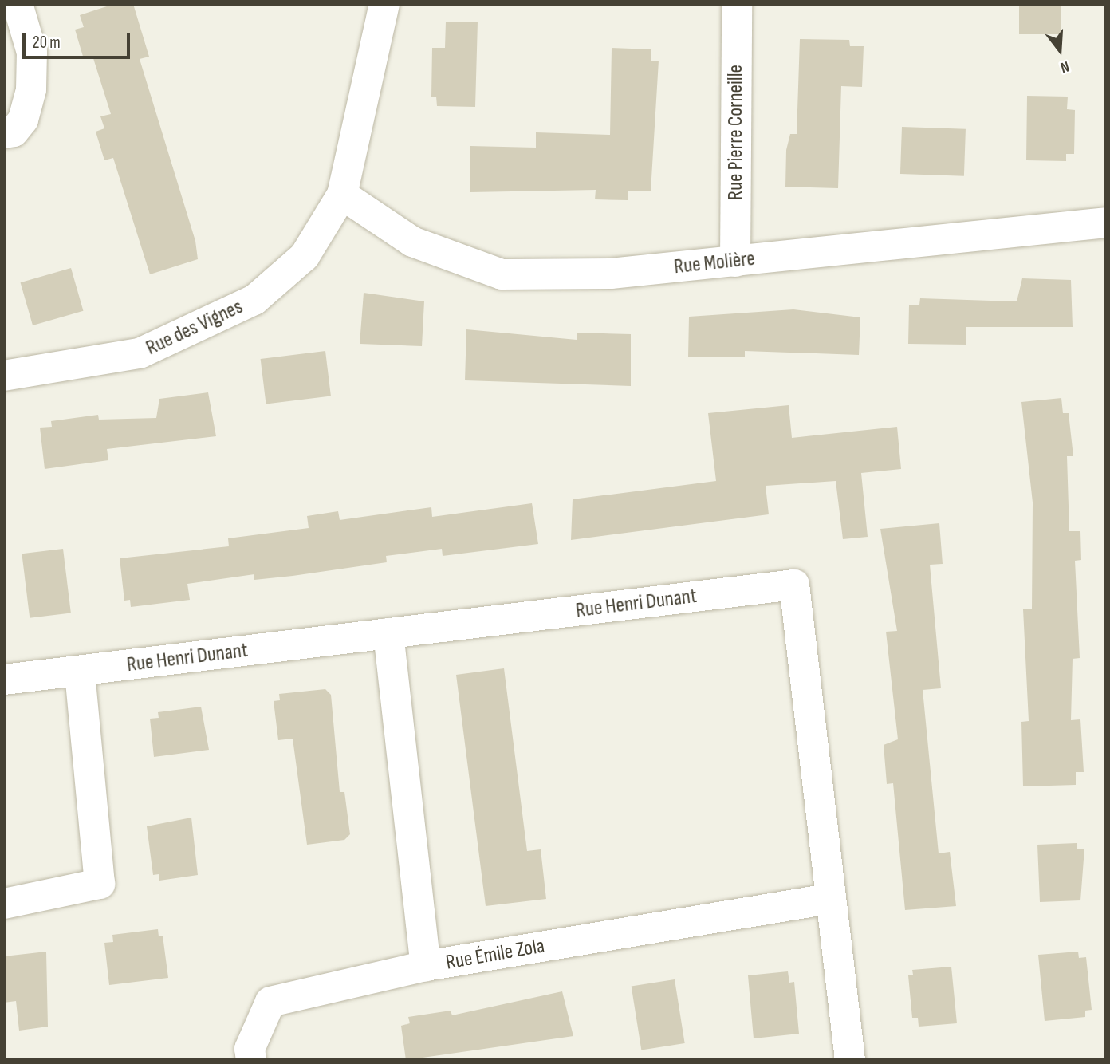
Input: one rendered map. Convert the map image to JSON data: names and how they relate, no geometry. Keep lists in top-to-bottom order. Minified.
{"streets":{"street":["Rue Pierre Corneille","Rue Molière","Rue des Vignes","Rue Henri Dunant","Rue Émile Zola"]},"crossings":[["Rue Pierre Corneille","Rue Molière"],["Rue Molière","Rue des Vignes"],["Rue Henri Dunant","Rue Émile Zola"]],"scale_bar":"20 m","north":"bottom"}
